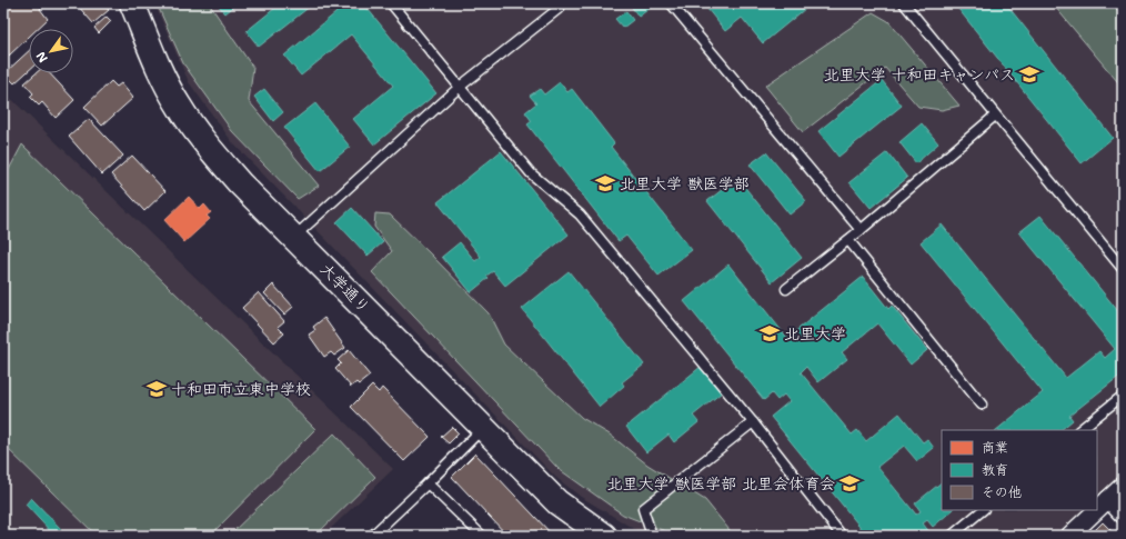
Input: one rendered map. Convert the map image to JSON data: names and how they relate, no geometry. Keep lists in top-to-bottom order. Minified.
{"streets":{"street":["大学通り"]},"places":{"school or university":["北里大学 十和田キャンパス","北里大学 獣医学部","北里大学","十和田市立東中学校","北里大学 獣医学部 北里会体育会"]},"legend":["商業","教育","その他"],"north":"bottom left"}
